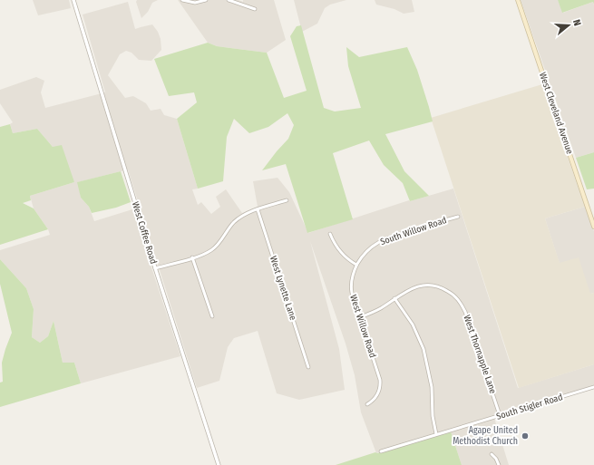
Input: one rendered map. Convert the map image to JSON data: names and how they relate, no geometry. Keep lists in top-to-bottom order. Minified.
{"streets":{"main road":["West Cleveland Avenue"],"street":["South Willow Road","West Coffee Road","West Lynette Lane","West Willow Road","West Thornapple Lane","South Stigler Road"]},"crossings":[["South Willow Road","West Willow Road"],["West Thornapple Lane","South Stigler Road"]],"places":["Agape United Methodist Church"],"north":"right"}
